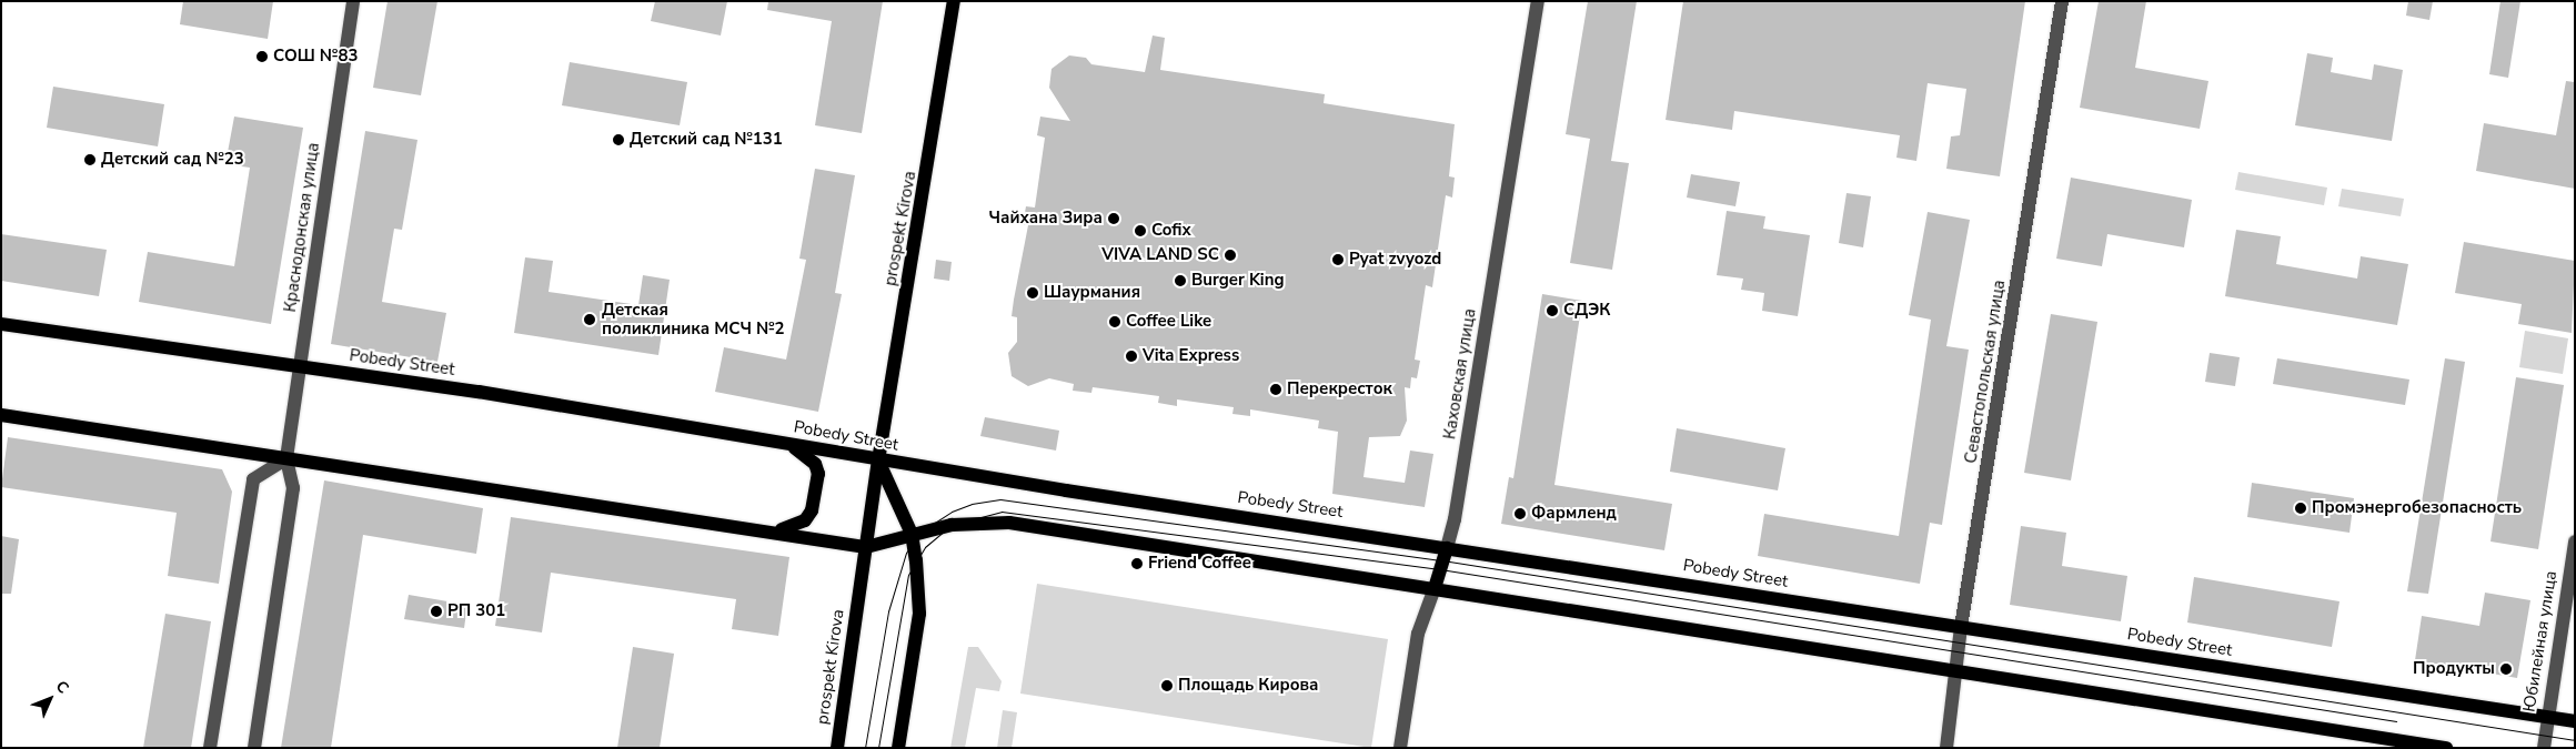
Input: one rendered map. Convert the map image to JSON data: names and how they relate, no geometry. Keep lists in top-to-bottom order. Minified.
{"streets":{"main road":["prospekt Kirova","Pobedy Street","Каховская улица"],"street":["Краснодонская улица","Севастопольская улица","Юбилейная улица"]},"crossings":[["Краснодонская улица","Pobedy Street"],["prospekt Kirova","Pobedy Street"],["Pobedy Street","Севастопольская улица"],["Pobedy Street","Каховская улица"],["Pobedy Street","Юбилейная улица"]],"places":["СОШ №83","Детский сад №131","Детский сад №23","Чайхана Зира","Cofix","VIVA LAND SC","Pyat zvyozd","Burger King","Шаурмания","СДЭК","Детская поликлиника МСЧ №2","Coffee Like","Vita Express","Перекресток","Промэнергобезопасность","Фармленд","Friend Coffee","РП 301","Продукты","Площадь Кирова"],"north":"top right"}
